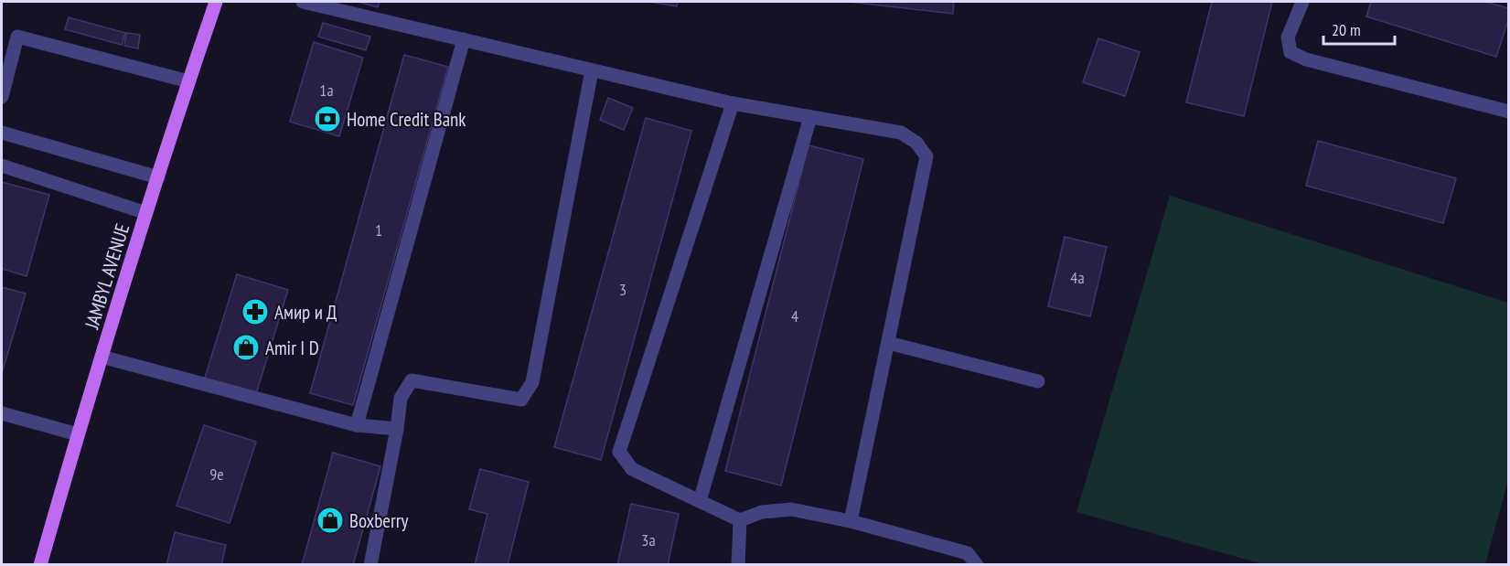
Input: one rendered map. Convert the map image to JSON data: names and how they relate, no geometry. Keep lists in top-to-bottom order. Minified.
{"streets":{"main road":["JAMBYL AVENUE"]},"places":{"bank":["Home Credit Bank"],"pharmacy":["Амир и Д"],"shop":["Amir I D","Boxberry"]},"house_numbers":["1а","1","4а","3","4","9е","3а"],"scale_bar":"20 m"}
